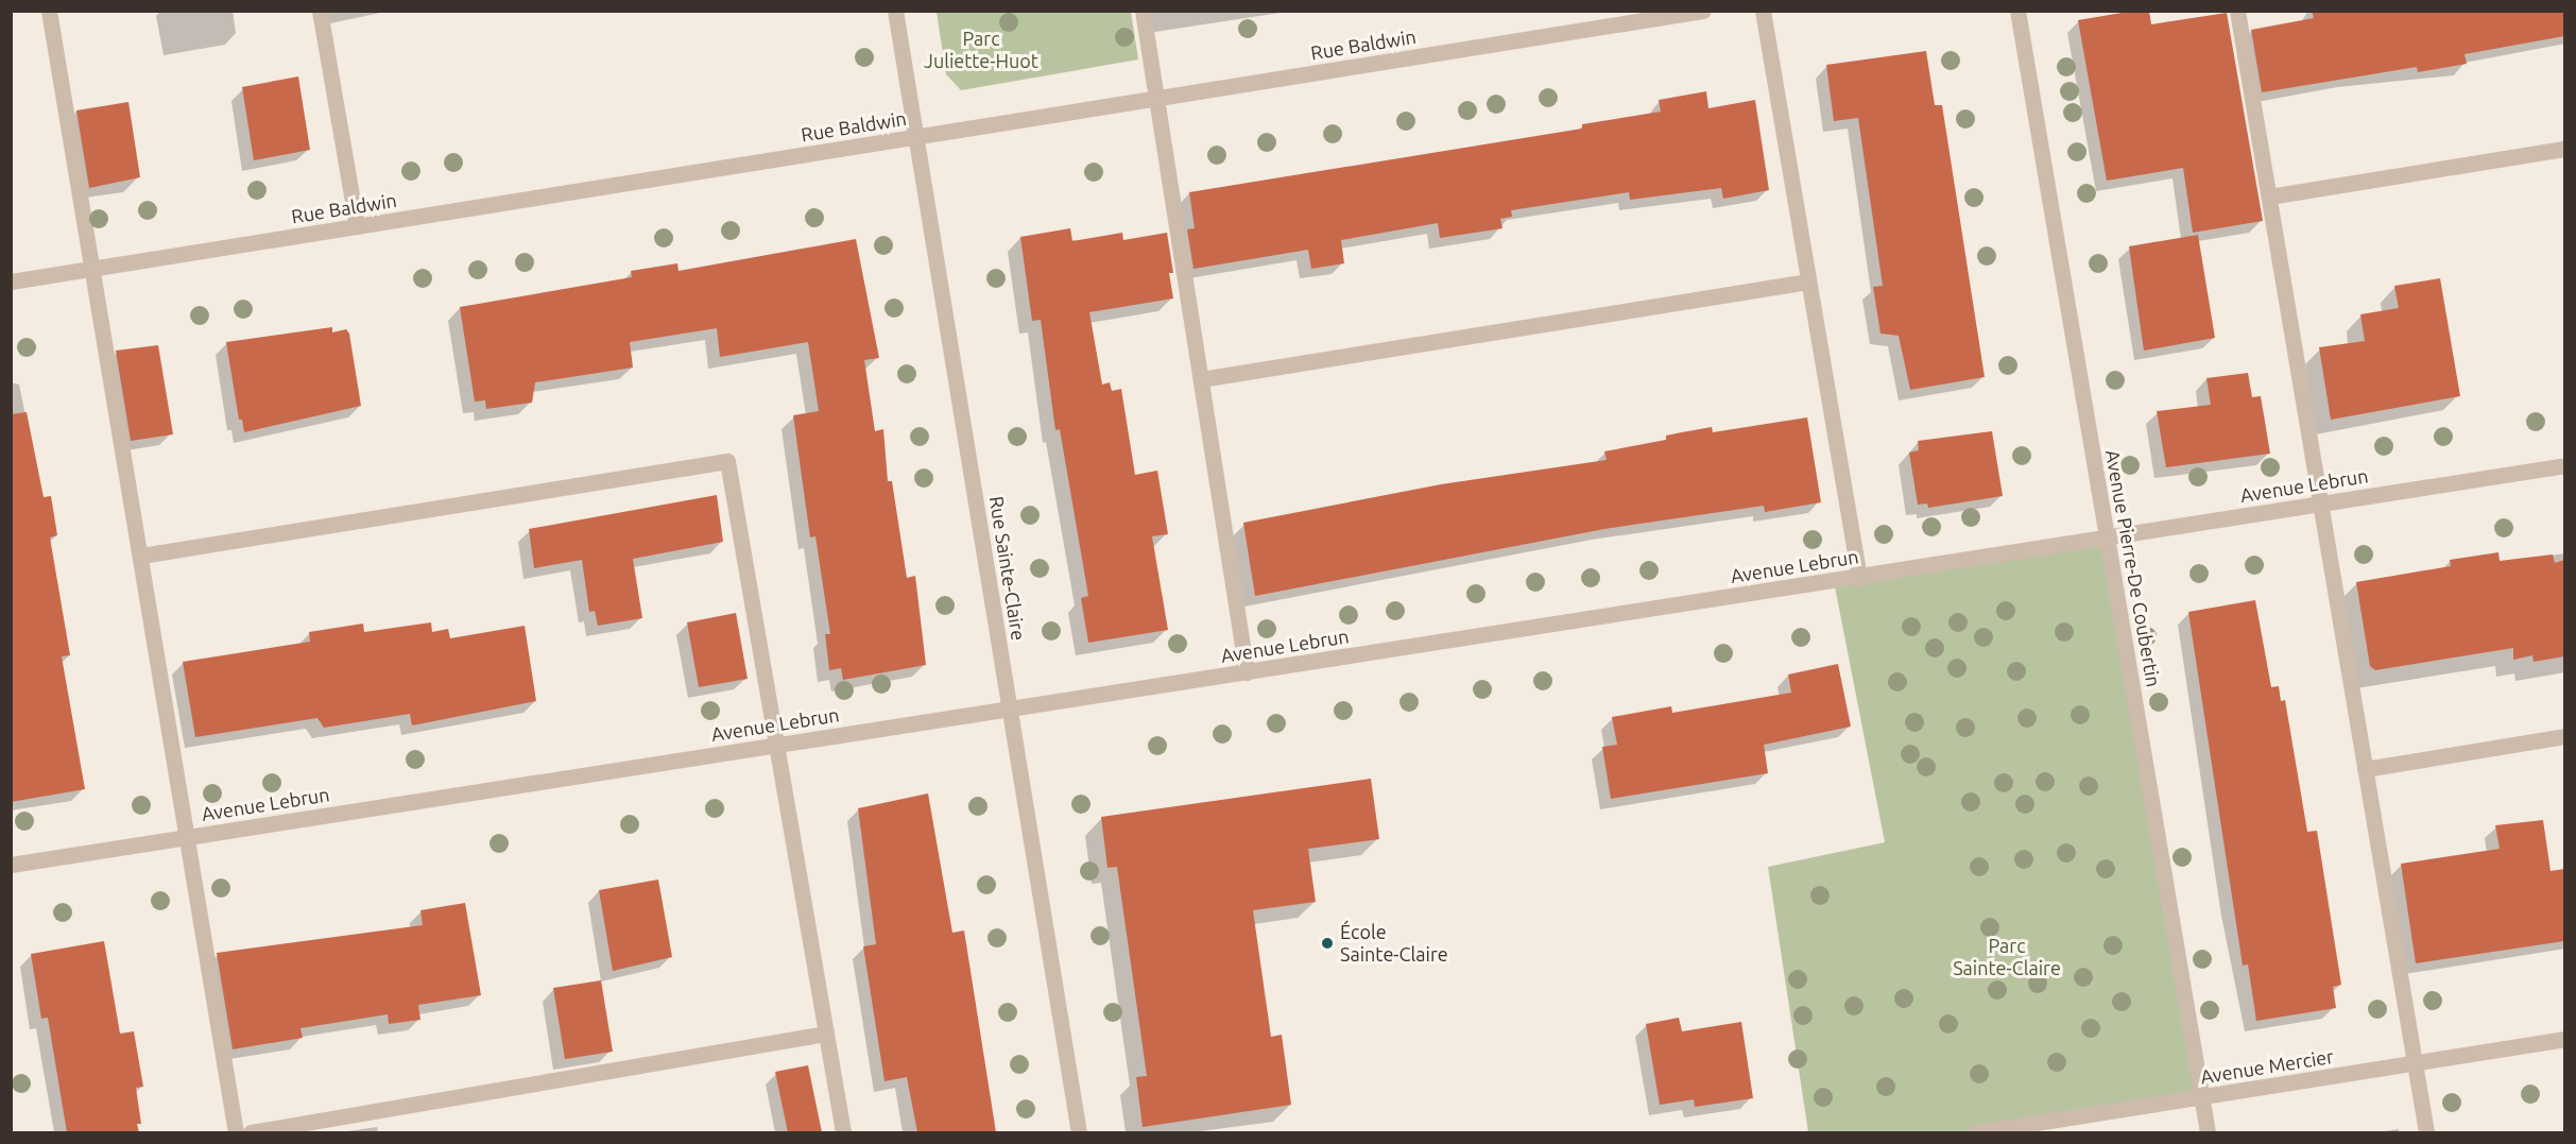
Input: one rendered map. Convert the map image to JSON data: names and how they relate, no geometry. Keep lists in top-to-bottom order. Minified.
{"streets":{"street":["Rue Baldwin","Avenue Lebrun","Rue Sainte-Claire","Avenue Pierre-De Coubertin","Avenue Mercier"]},"crossings":[["Rue Baldwin","Rue Sainte-Claire"],["Avenue Lebrun","Rue Sainte-Claire"],["Avenue Lebrun","Avenue Pierre-De Coubertin"],["Avenue Pierre-De Coubertin","Avenue Mercier"]],"parks":["Parc Juliette-Huot","Parc Sainte-Claire"],"places":["École Sainte-Claire"]}
